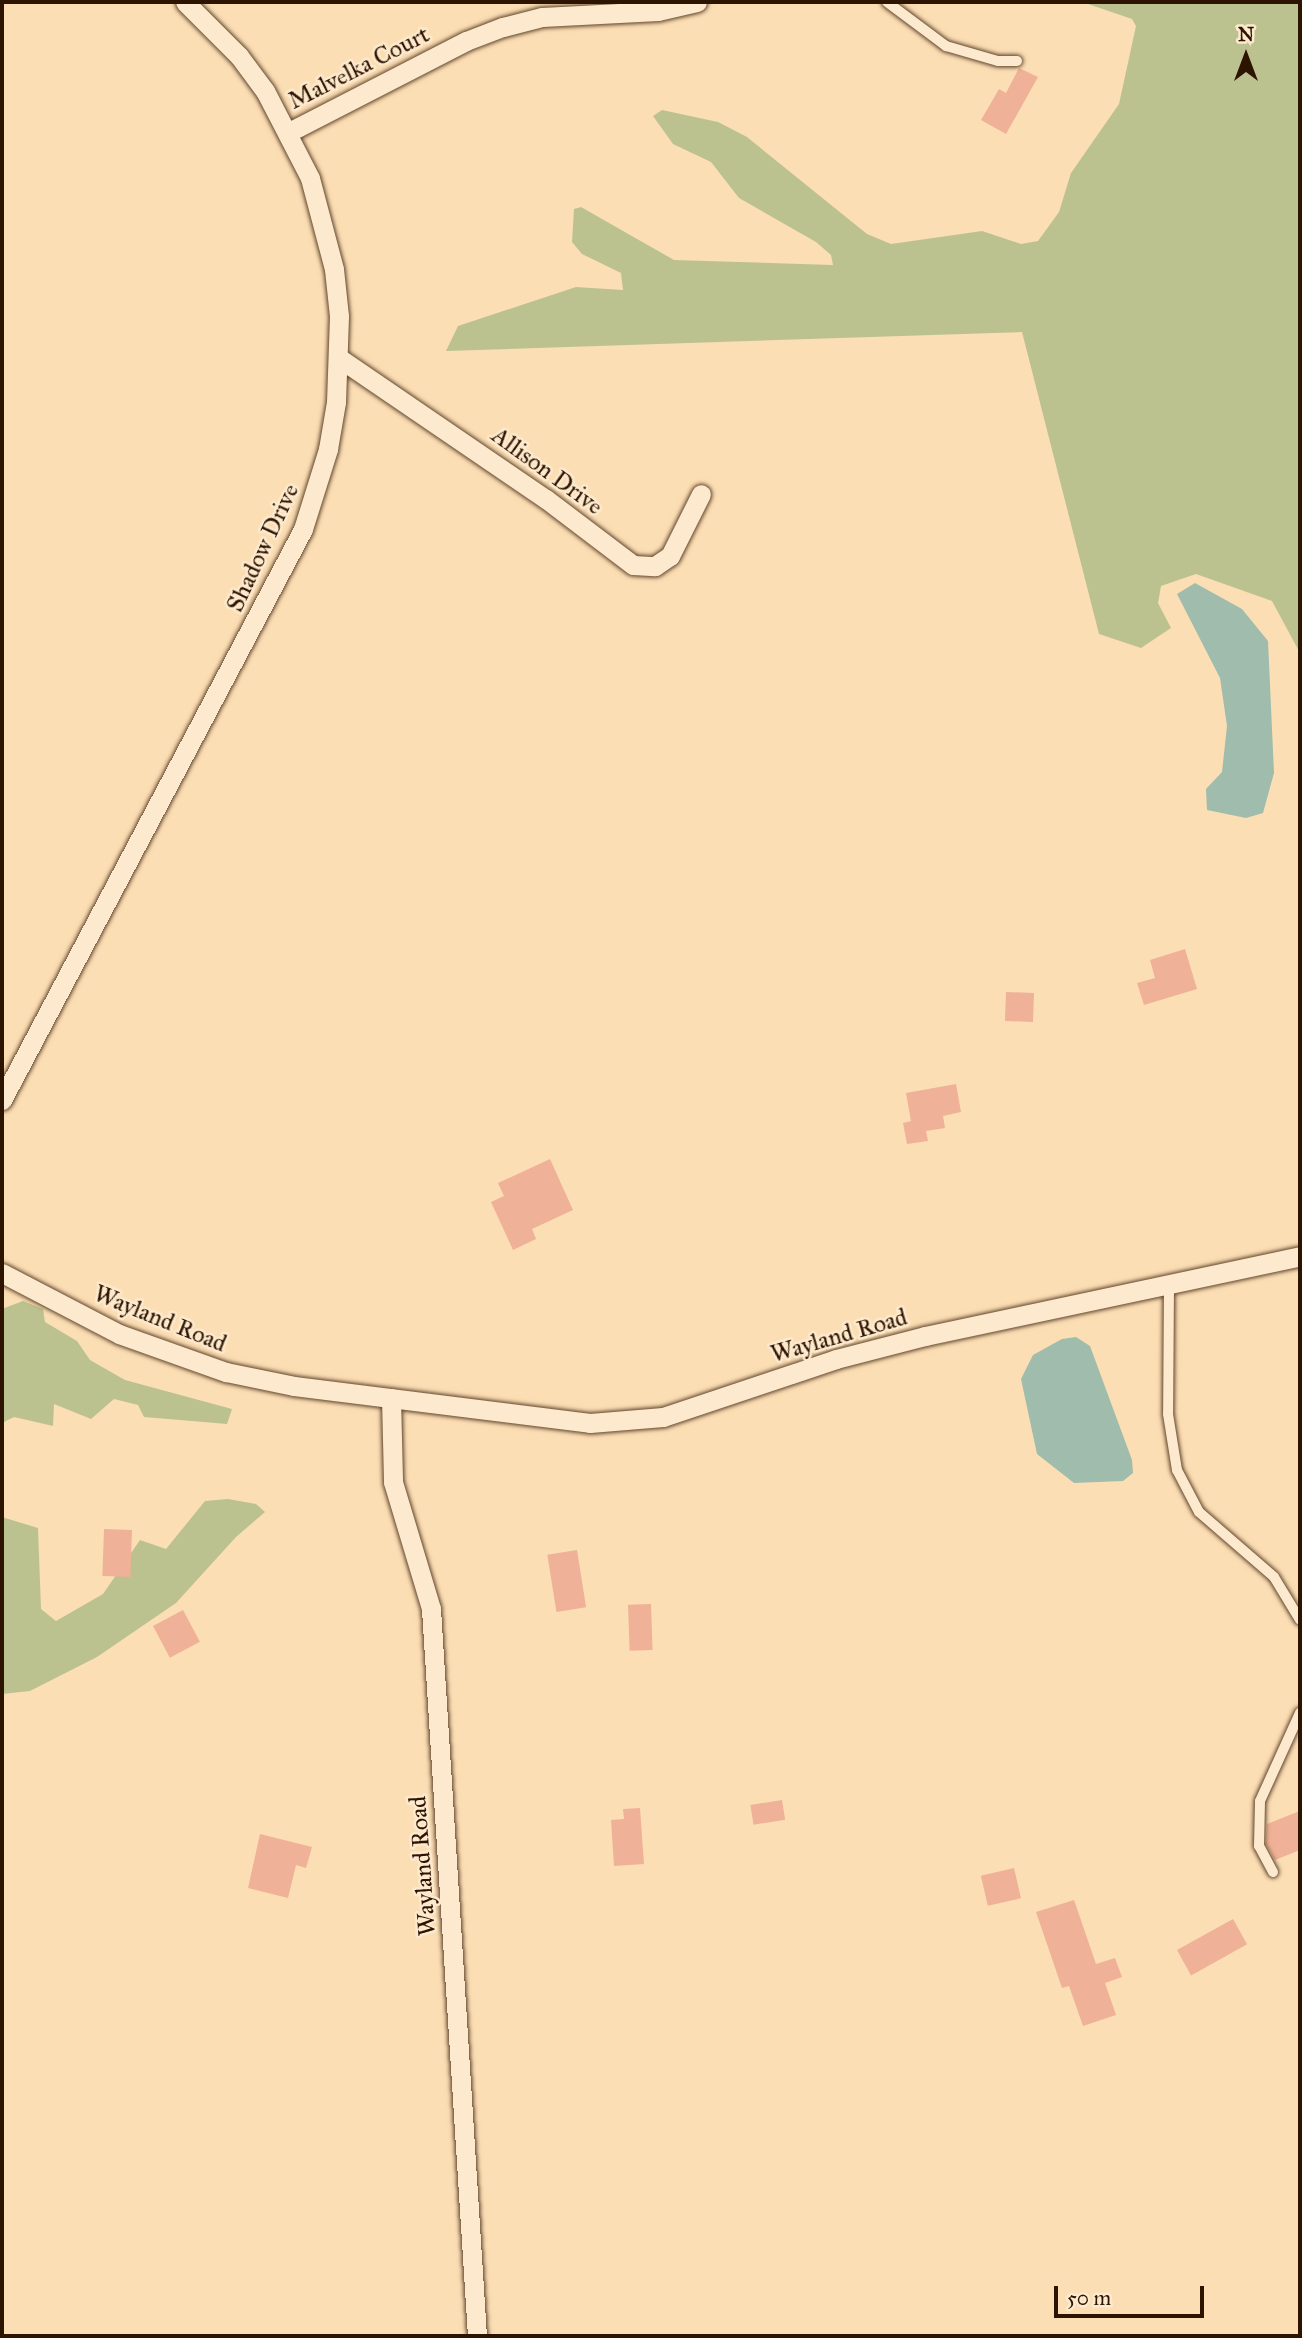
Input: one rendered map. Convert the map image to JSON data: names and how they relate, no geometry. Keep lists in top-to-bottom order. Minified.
{"streets":{"street":["Malvelka Court","Allison Drive","Shadow Drive","Wayland Road"]},"crossings":[["Malvelka Court","Shadow Drive"],["Allison Drive","Shadow Drive"]],"scale_bar":"50 m","north":"top"}
